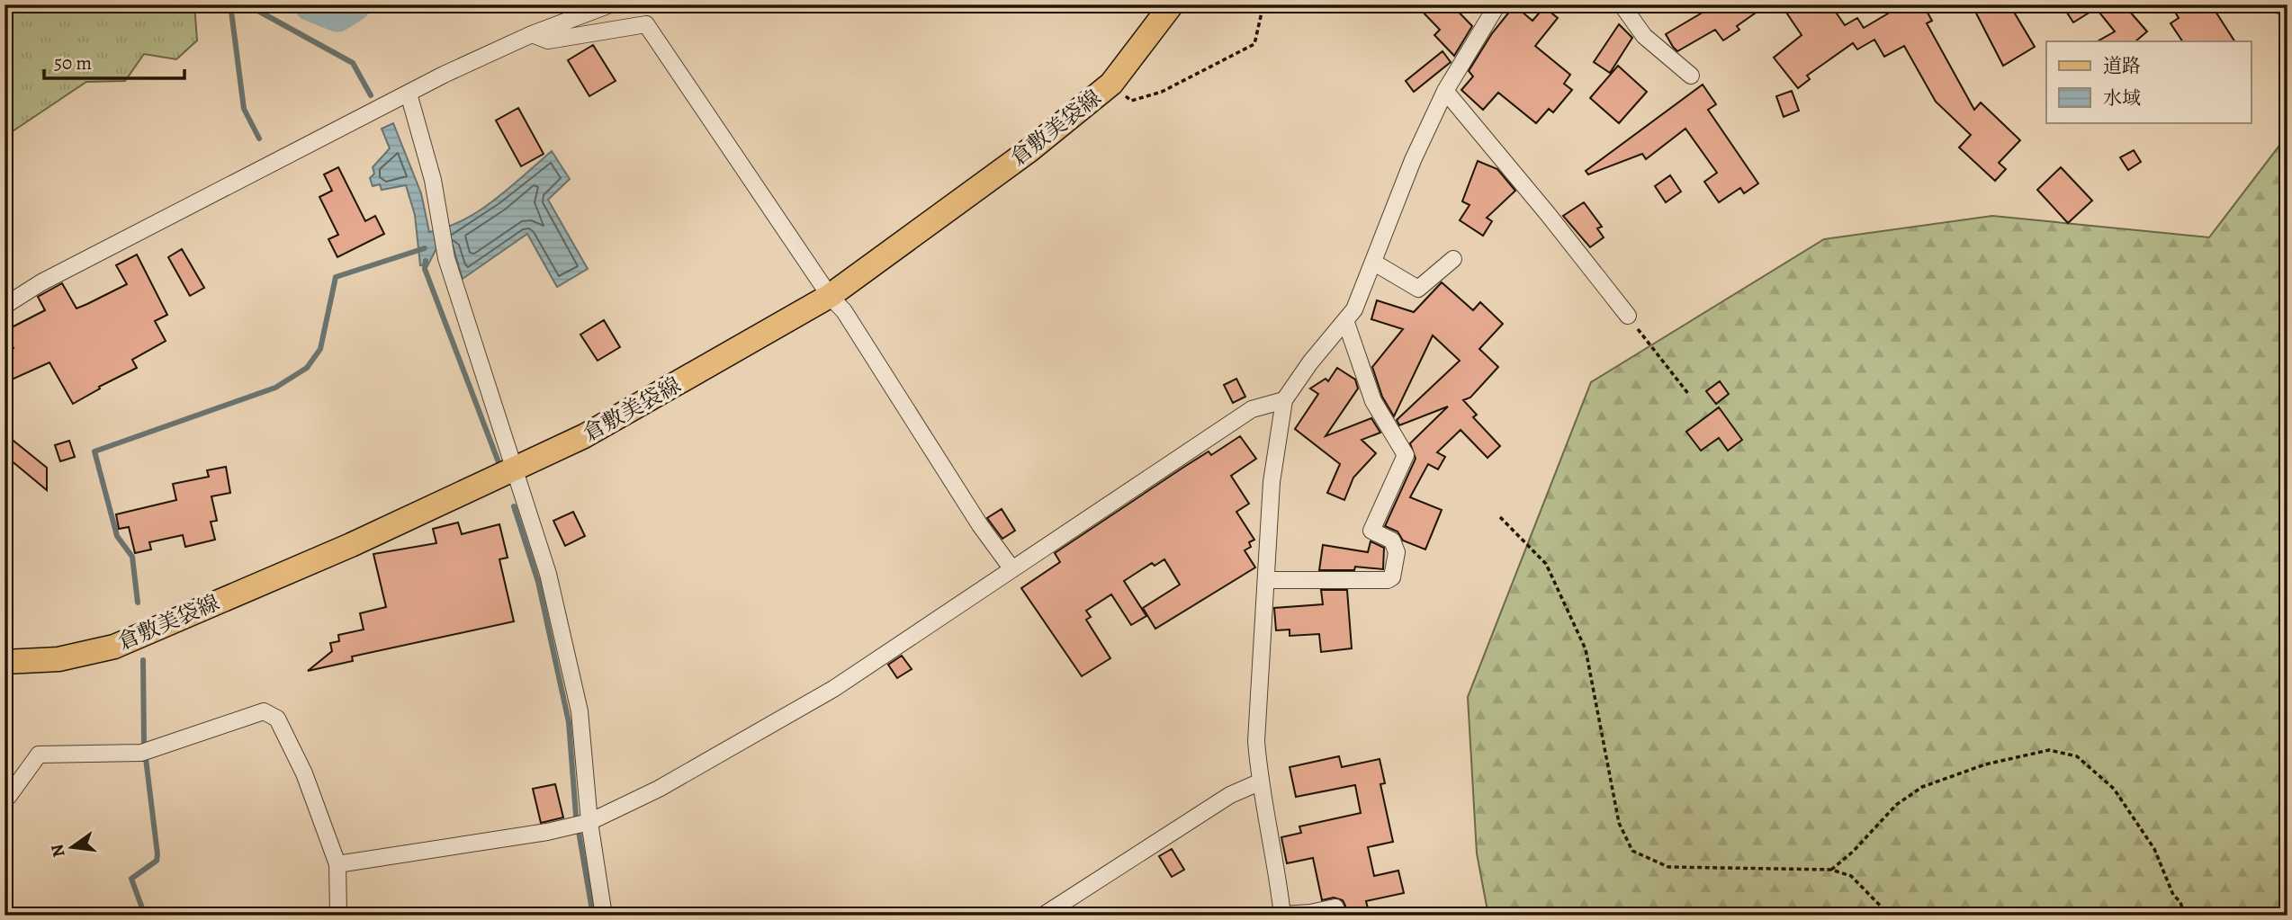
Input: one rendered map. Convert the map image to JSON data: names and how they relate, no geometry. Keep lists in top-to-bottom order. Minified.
{"streets":{"main road":["倉敷美袋線"]},"legend":["道路","水域"],"scale_bar":"50 m","north":"left"}
